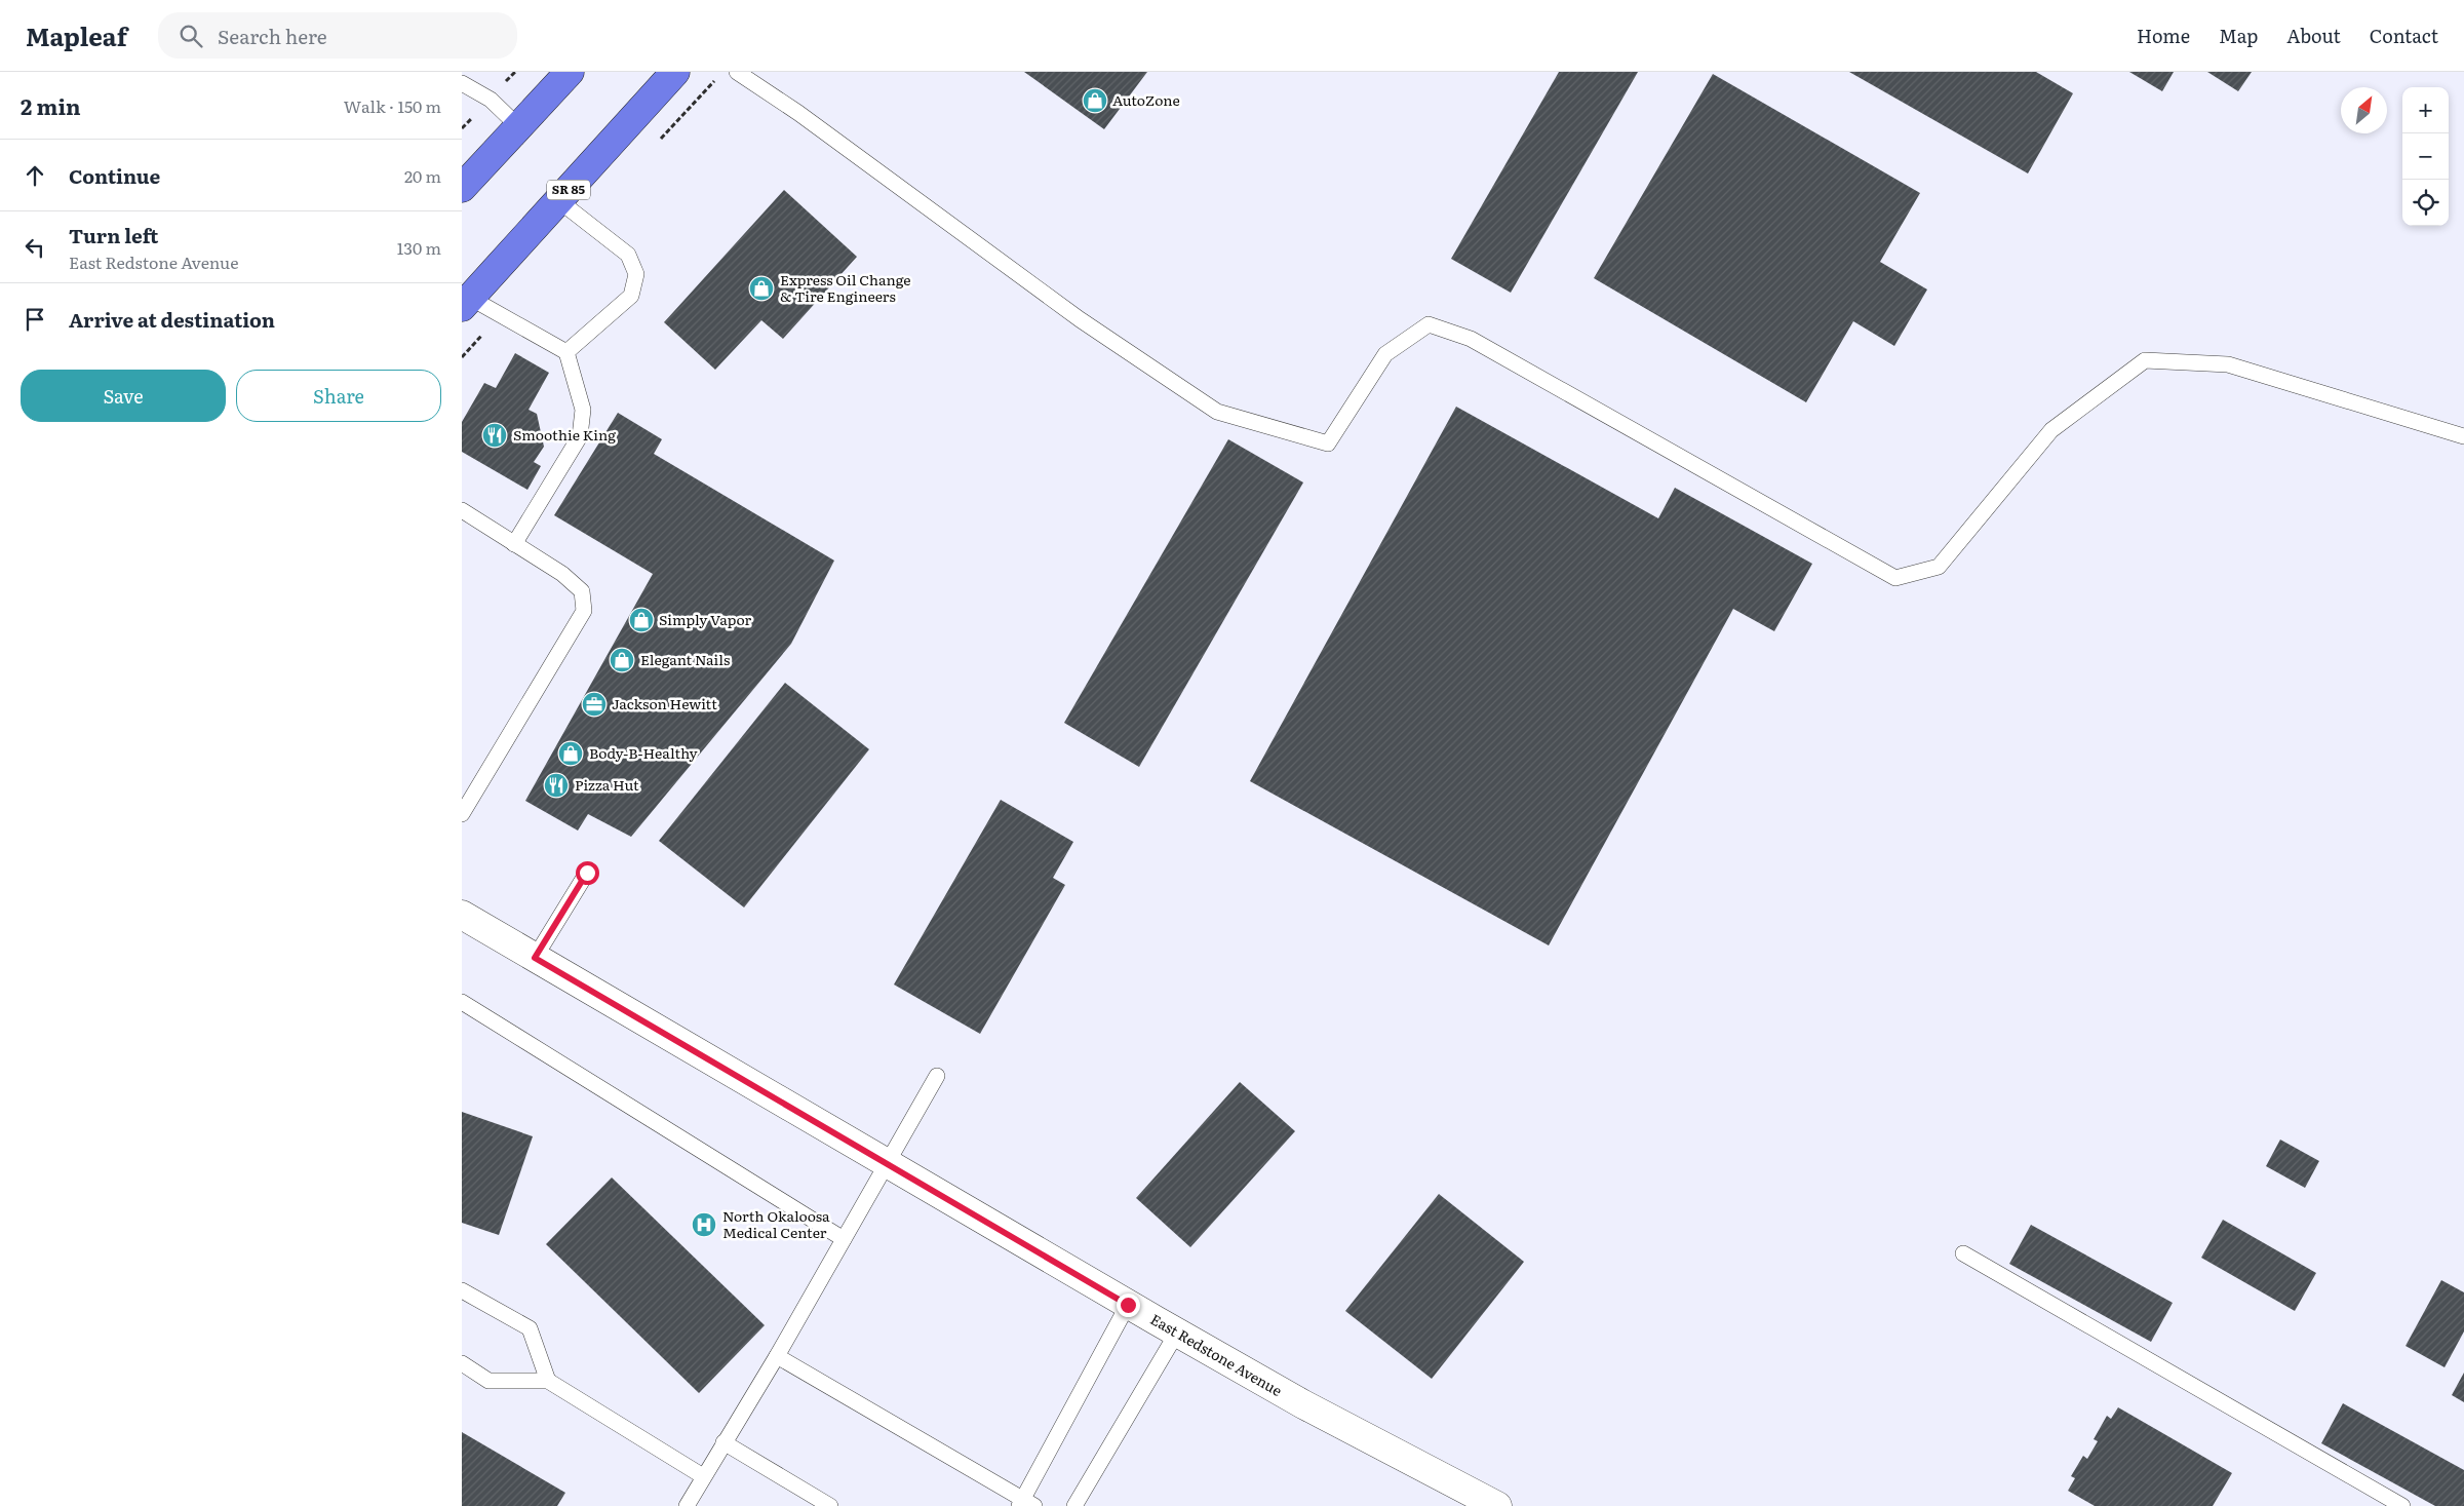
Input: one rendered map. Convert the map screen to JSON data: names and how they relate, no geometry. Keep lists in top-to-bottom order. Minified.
{"streets":{"main road":["SR 85"],"street":["East Redstone Avenue"]},"places":{"shop":["AutoZone","Express Oil Change & Tire Engineers","Simply Vapor","Elegant Nails","Body-B-Healthy"],"restaurant":["Smoothie King","Pizza Hut"],"office":["Jackson Hewitt"],"hospital":["North Okaloosa Medical Center"]},"north":"top right","page":{"header":"Mapleaf","search":"Search here","nav":["Home","Map","About","Contact"],"heading":["2 min","Walk · 150 m"],"map_buttons":["+","−"],"list":[["Continue","20 m"],["Turn left","East Redstone Avenue","130 m"],"Arrive at destination"],"buttons":["Save","Share"]}}
